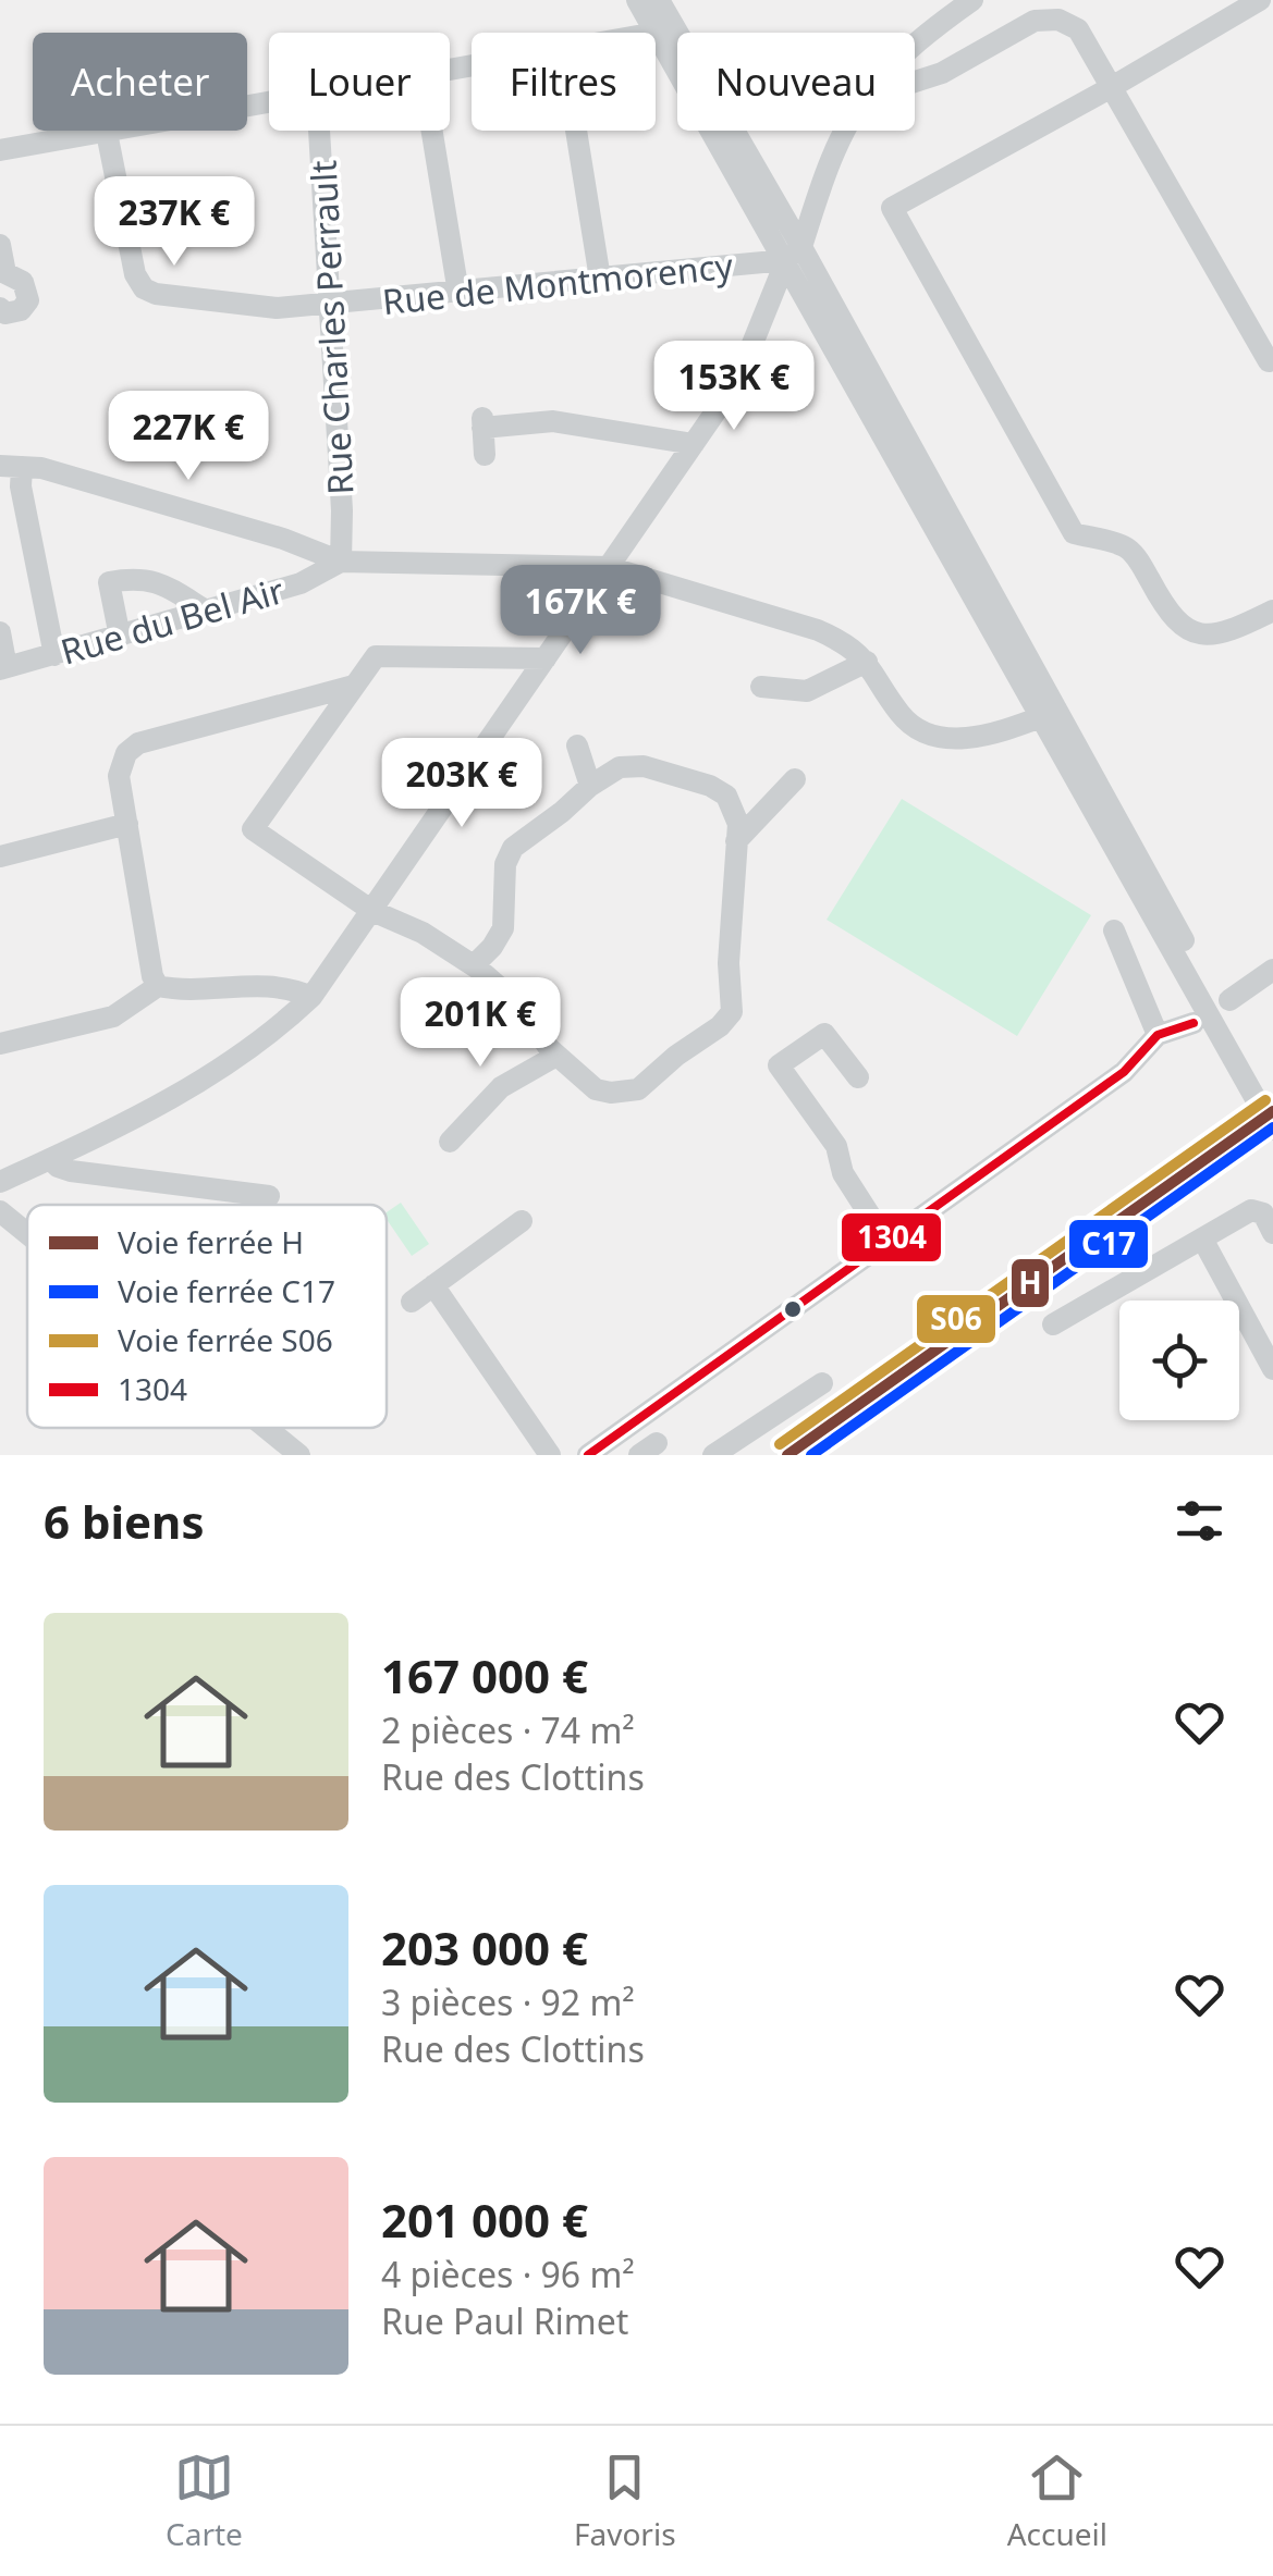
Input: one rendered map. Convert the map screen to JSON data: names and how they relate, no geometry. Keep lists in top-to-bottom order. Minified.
{"streets":{"street":["Rue de Montmorency","Rue Charles Perrault","Rue du Bel Air"]},"crossings":[["Rue de Montmorency","Rue Charles Perrault"],["Rue Charles Perrault","Rue du Bel Air"]],"lines":["transit line 1304","rail line S06","rail line H","rail line C17"],"legend":["Voie ferrée H","Voie ferrée C17","Voie ferrée S06","1304"],"page":{"chip":["Acheter","Louer","Filtres","Nouveau"],"price":["237K €","153K €","227K €","167K €","203K €","201K €"],"heading":"6 biens","list":[{"name":"167 000 €","note":"2 pièces · 74 m² · Rue des Clottins"},{"name":"203 000 €","note":"3 pièces · 92 m² · Rue des Clottins"},{"name":"201 000 €","note":"4 pièces · 96 m² · Rue Paul Rimet"}],"tabs":["Carte","Favoris","Accueil"]}}
